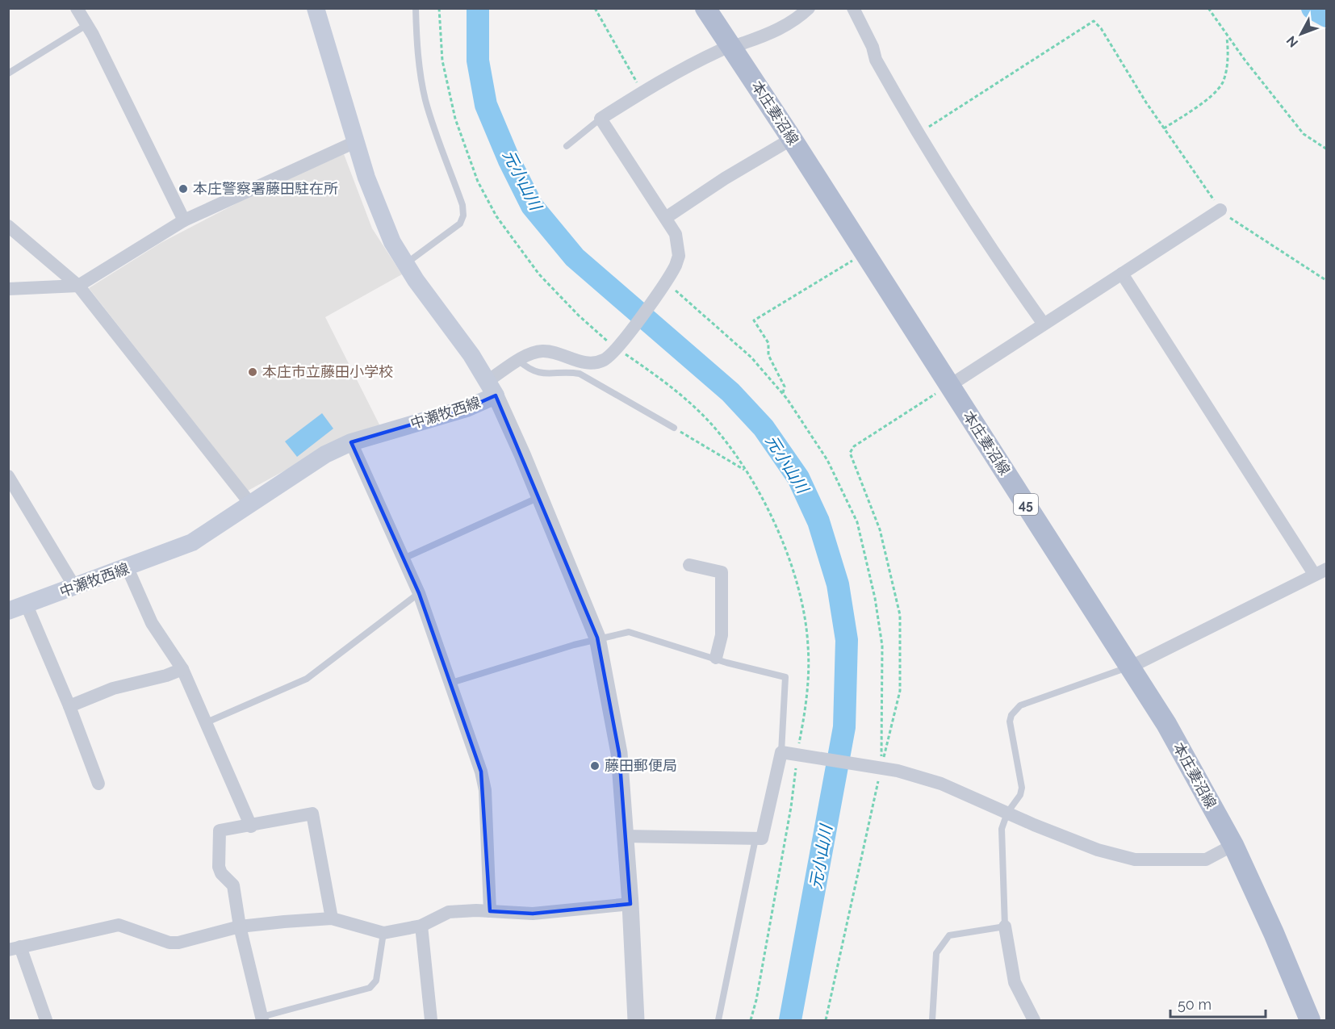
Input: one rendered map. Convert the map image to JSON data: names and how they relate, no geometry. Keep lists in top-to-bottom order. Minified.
{"streets":{"main road":["本庄妻沼線","中瀬牧西線","45"]},"water":["元小山川"],"places":["本庄警察署藤田駐在所","本庄市立藤田小学校","藤田郵便局"],"scale_bar":"50 m","north":"bottom left"}
